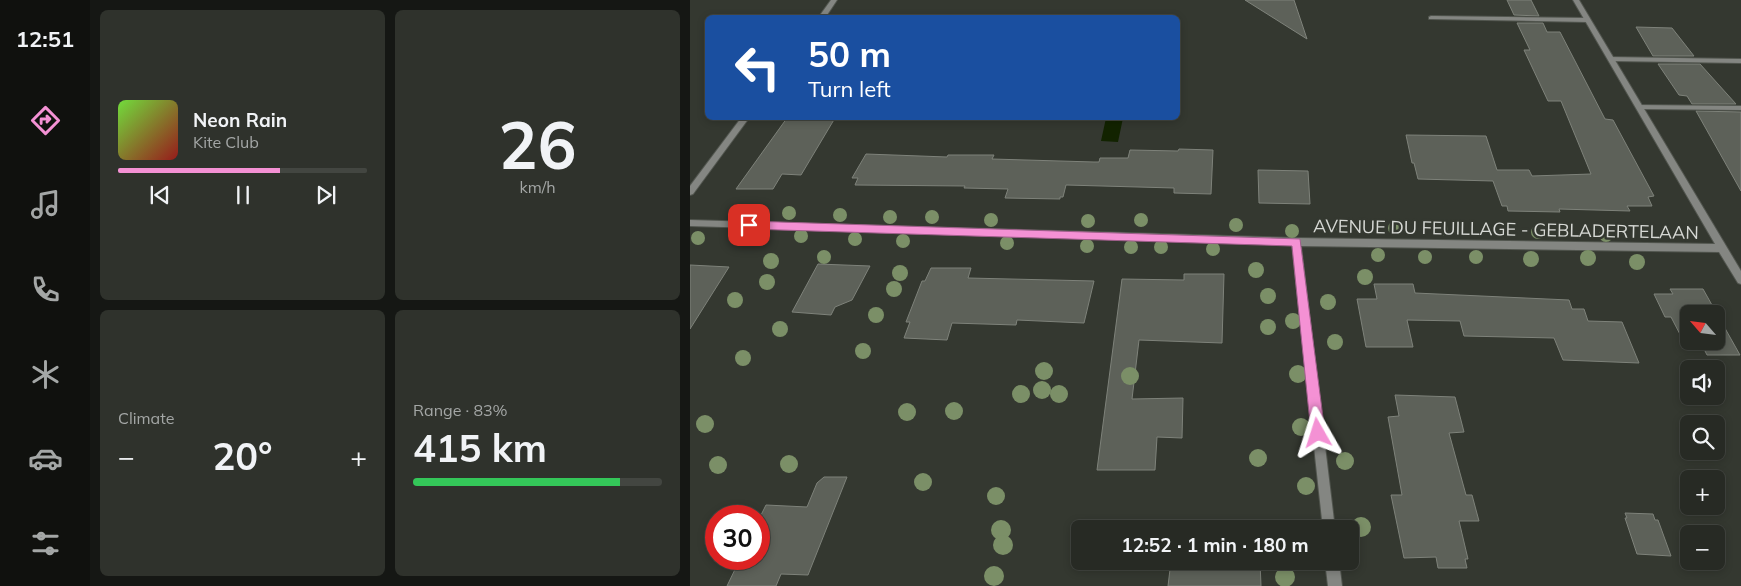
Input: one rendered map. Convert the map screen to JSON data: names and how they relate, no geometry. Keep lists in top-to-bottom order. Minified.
{"streets":{"street":["AVENUE DU FEUILLAGE - GEBLADERTELAAN"]},"north":"top left","page":{"tabs":"12:51","tile":[["26","km/h"],"Climate",["Range · 83%","415 km"]],"turn":["50 m","Turn left"],"song":["Neon Rain","Kite Club"],"map_buttons":["+","−"],"heat":["−","20°","+"],"limit":"30","trip":"12:52 · 1 min · 180 m"}}
